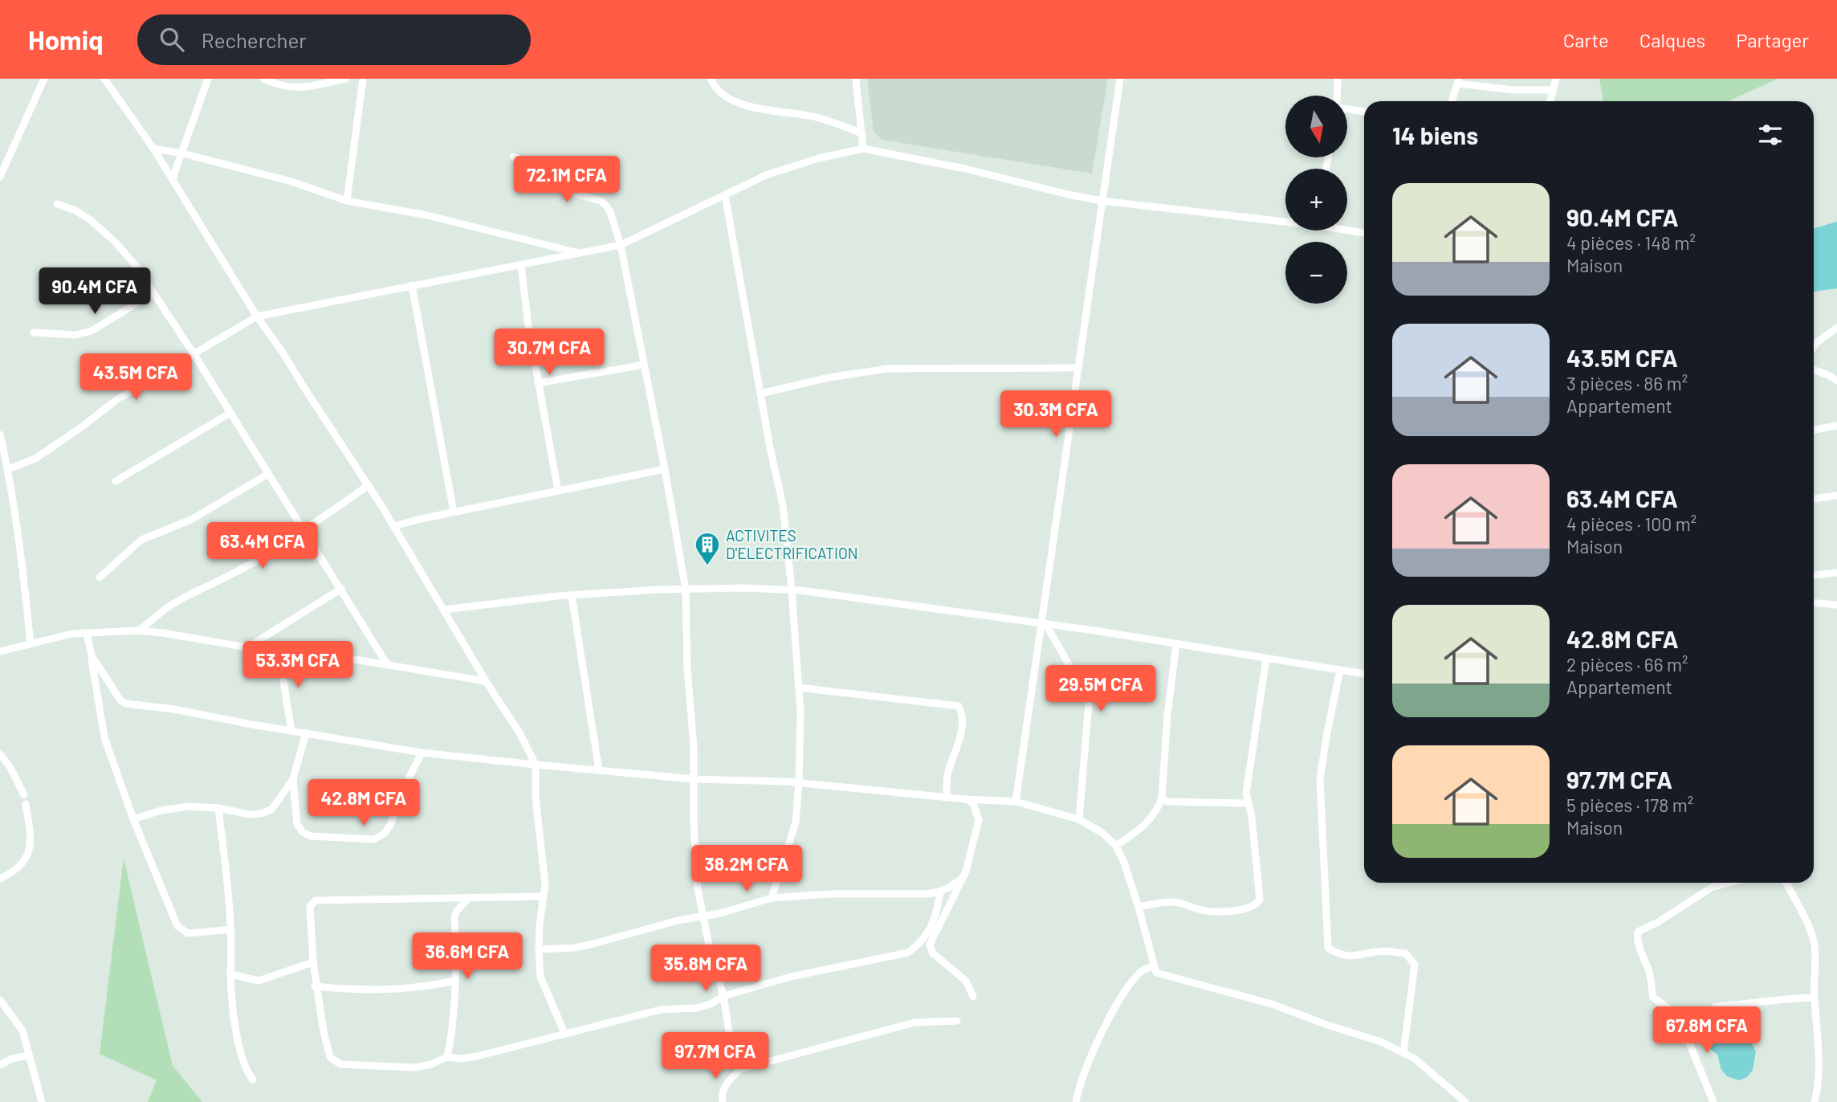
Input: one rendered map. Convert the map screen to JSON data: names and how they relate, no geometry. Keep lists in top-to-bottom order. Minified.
{"places":{"building":["ACTIVITES D'ELECTRIFICATION"]},"north":"bottom","page":{"header":"Homiq","search":"Rechercher","nav":["Carte","Calques","Partager"],"map_buttons":["+","−"],"heading":"14 biens","price":["72.1M CFA","90.4M CFA","30.7M CFA","43.5M CFA","30.3M CFA","63.4M CFA","53.3M CFA","29.5M CFA","42.8M CFA","38.2M CFA","36.6M CFA","35.8M CFA","67.8M CFA","97.7M CFA"],"list":[{"name":"90.4M CFA","note":"4 pièces · 148 m² · Maison"},{"name":"43.5M CFA","note":"3 pièces · 86 m² · Appartement"},{"name":"63.4M CFA","note":"4 pièces · 100 m² · Maison"},{"name":"42.8M CFA","note":"2 pièces · 66 m² · Appartement"},{"name":"97.7M CFA","note":"5 pièces · 178 m² · Maison"}]}}
